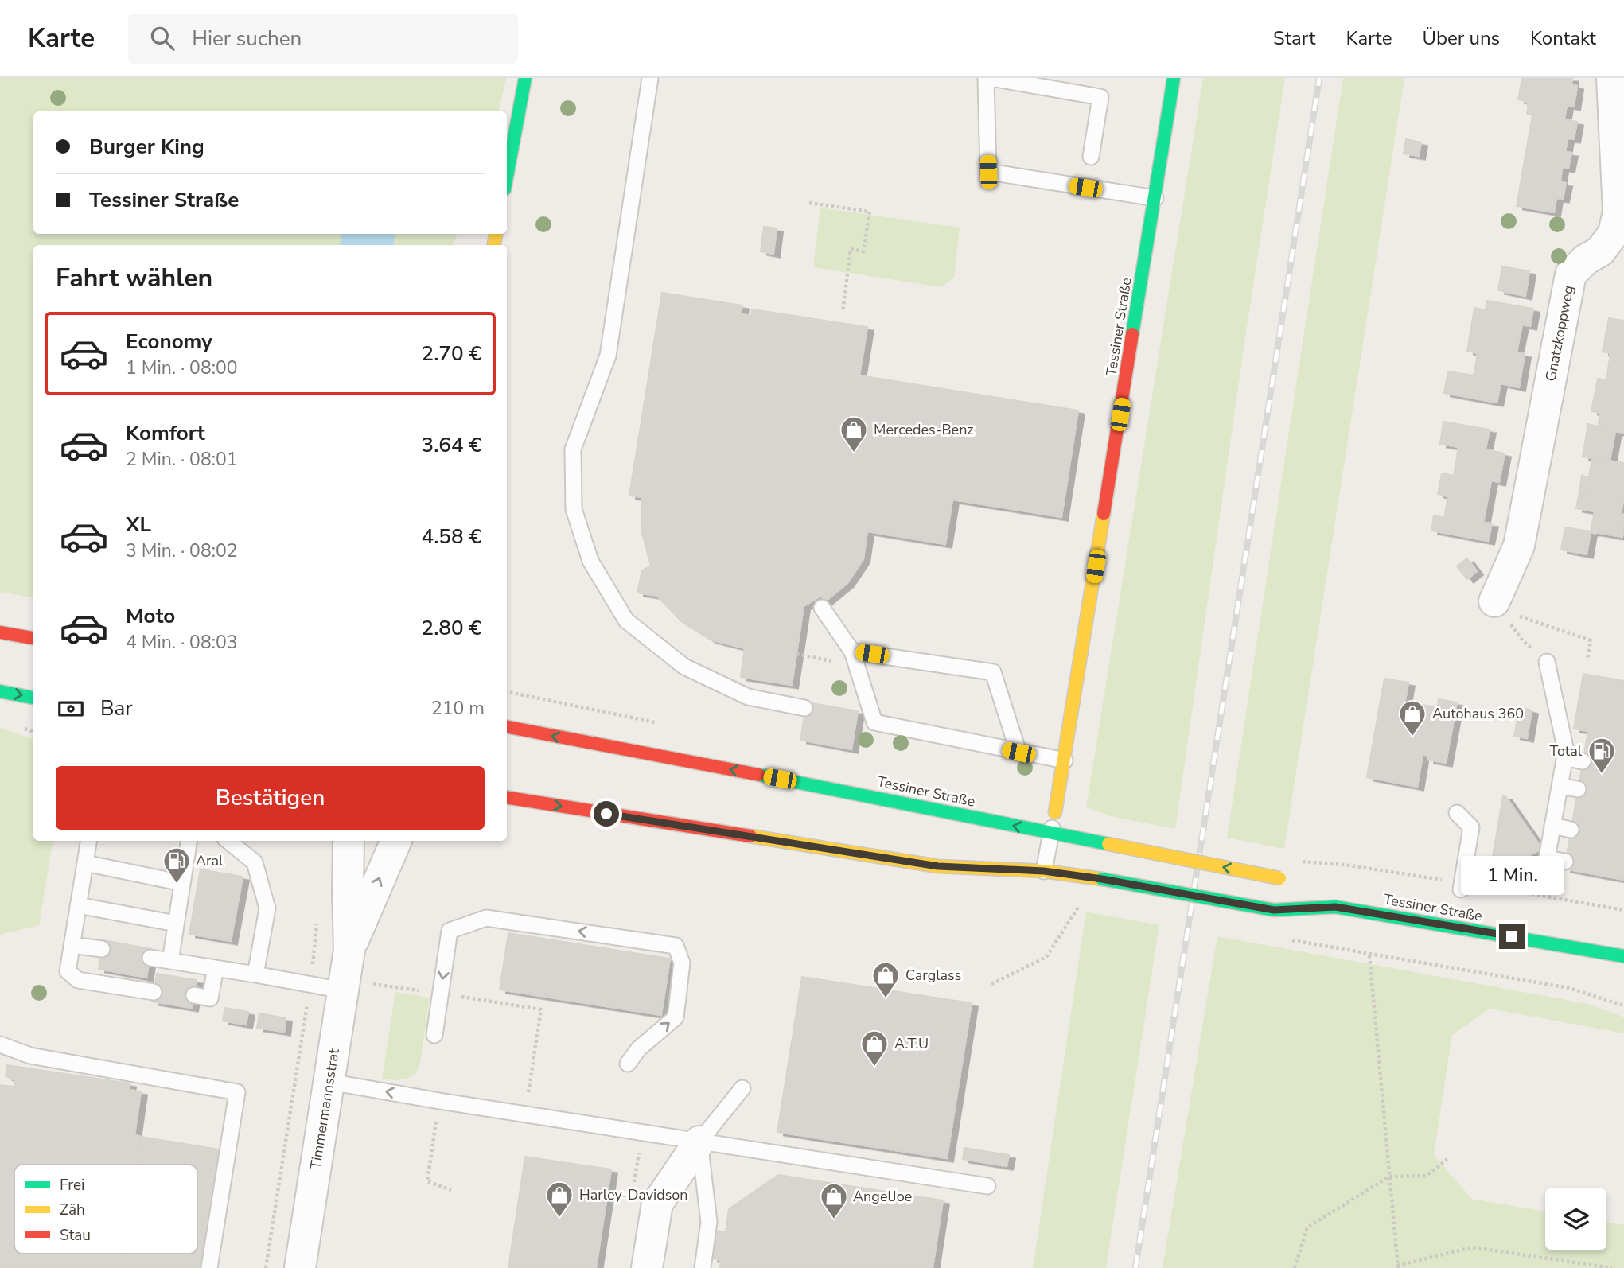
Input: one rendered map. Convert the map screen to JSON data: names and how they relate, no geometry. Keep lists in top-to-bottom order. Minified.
{"streets":{"main road":["Tessiner Straße"],"street":["Gnatzkoppweg","Timmermannsstrat"]},"places":{"shop":["Mercedes-Benz","Autohaus 360","Carglass","A.T.U","Harley-Davidson","AngelJoe"],"fuel station":["Total","Aral"]},"legend":["Frei","Zäh","Stau"],"page":{"header":"Karte","search":"Hier suchen","nav":["Start","Karte","Über uns","Kontakt"],"banner":["Burger King","Tessiner Straße"],"heading":"Fahrt wählen","list":[{"name":"Economy","note":"1 Min. · 08:00","value":"2.70 €"},{"name":"Komfort","note":"2 Min. · 08:01","value":"3.64 €"},{"name":"XL","note":"3 Min. · 08:02","value":"4.58 €"},{"name":"Moto","note":"4 Min. · 08:03","value":"2.80 €"}],"pay":["Bar","210 m"],"buttons":"Bestätigen","bubble":"1 Min."}}
